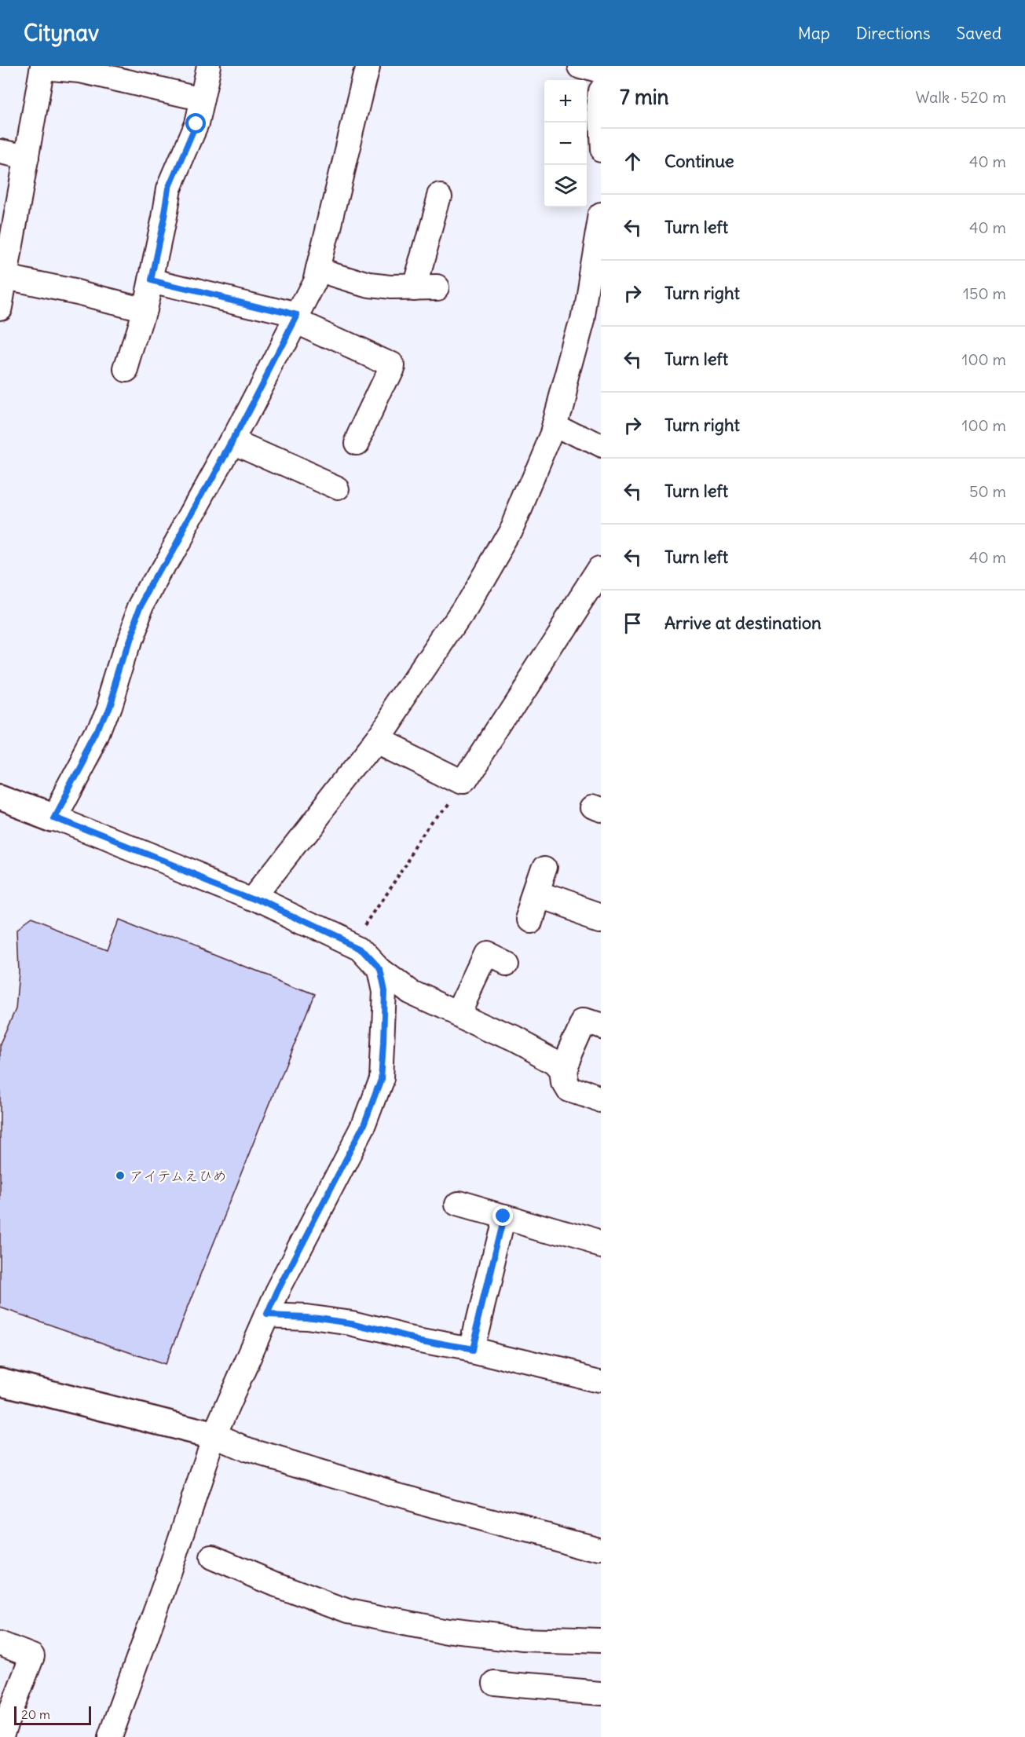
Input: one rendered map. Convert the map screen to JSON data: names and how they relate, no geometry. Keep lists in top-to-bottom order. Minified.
{"places":["アイテムえひめ"],"scale_bar":"20 m","page":{"header":"Citynav","nav":["Map","Directions","Saved"],"heading":["7 min","Walk · 520 m"],"map_buttons":["+","−"],"list":[["Continue","40 m"],["Turn left","40 m"],["Turn right","150 m"],["Turn left","100 m"],["Turn right","100 m"],["Turn left","50 m"],["Turn left","40 m"],"Arrive at destination"],"scale":"20 m"}}
